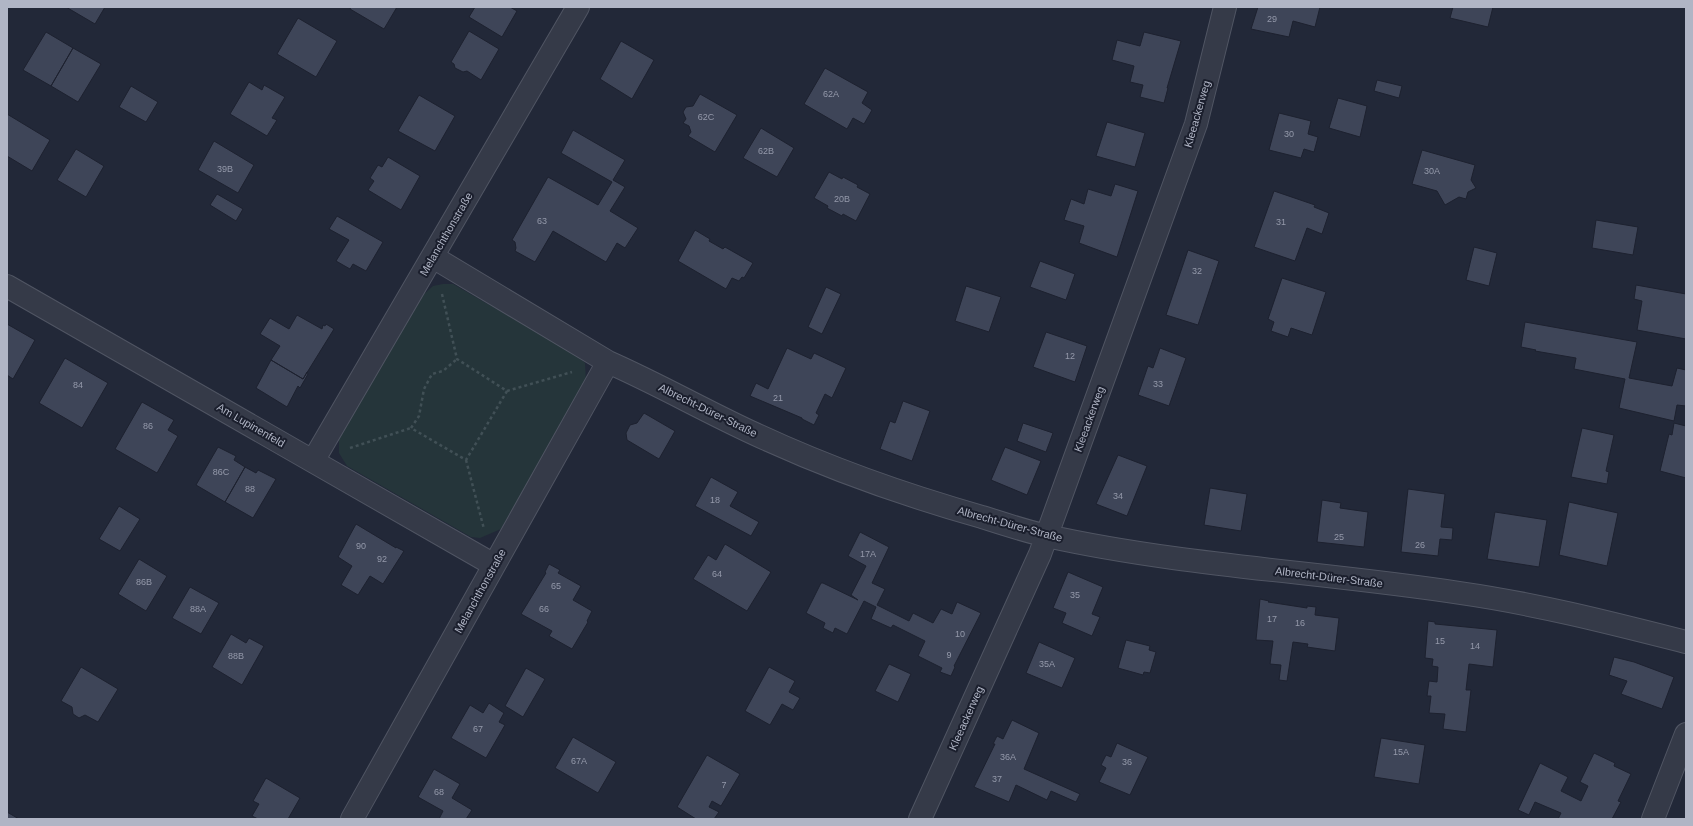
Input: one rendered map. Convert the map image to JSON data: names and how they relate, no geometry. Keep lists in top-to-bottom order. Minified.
{"streets":{"street":["Kleeackerweg","Melanchthonstraße","Albrecht-Dürer-Straße","Am Lupinenfeld"]},"crossings":[["Kleeackerweg","Albrecht-Dürer-Straße"],["Melanchthonstraße","Albrecht-Dürer-Straße"],["Melanchthonstraße","Am Lupinenfeld"]],"house_numbers":["29","62A","62C","30","62B","39B","30A","20B","63","31","32","12","33","84","21","86","86C","88","34","18","25","26","90","17A","92","64","86B","65","35","88A","66","17","16","10","15","14","9","88B","35A","67","15A","36A","67A","36","37","7","68"]}
